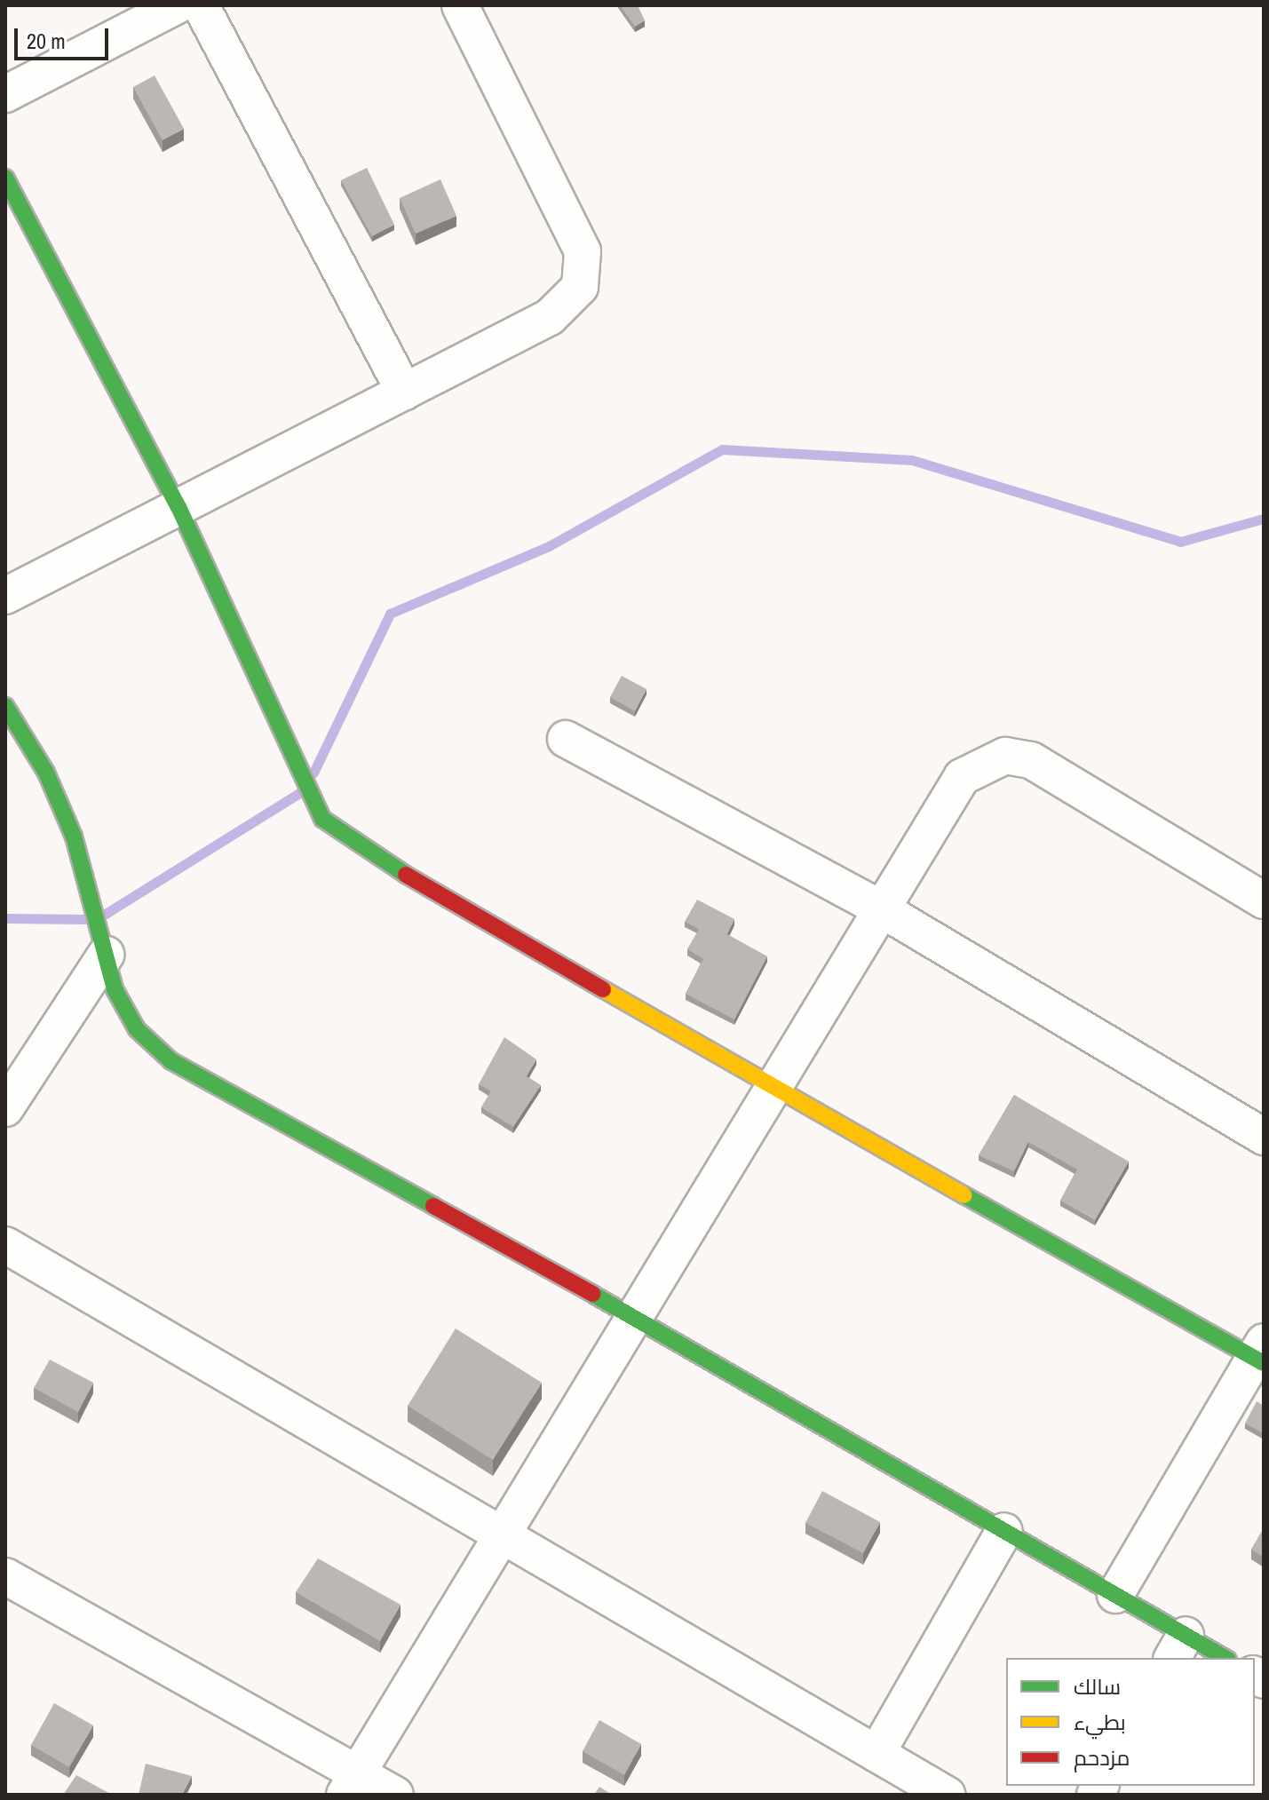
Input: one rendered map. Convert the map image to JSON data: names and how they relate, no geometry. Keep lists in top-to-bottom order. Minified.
{"legend":["سالك","بطيء","مزدحم"],"scale_bar":"20 m"}
